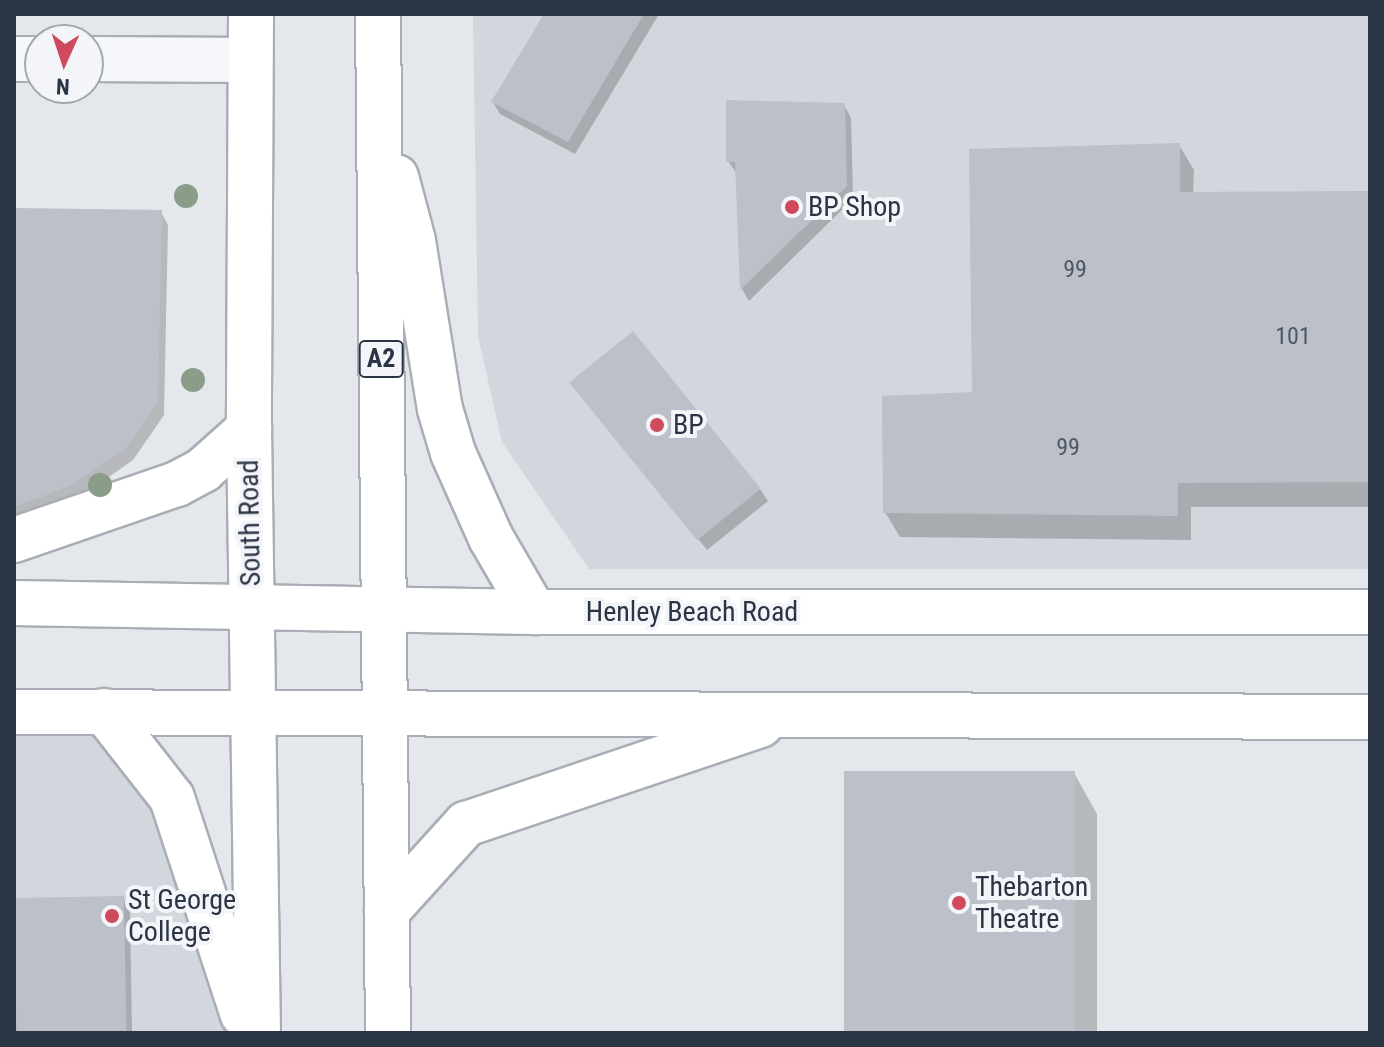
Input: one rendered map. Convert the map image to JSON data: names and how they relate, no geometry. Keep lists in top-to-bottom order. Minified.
{"streets":{"main road":["A2","South Road","Henley Beach Road"]},"crossings":[["A2","Henley Beach Road"],["South Road","Henley Beach Road"]],"places":["BP Shop","BP","Thebarton Theatre","St George College"],"house_numbers":["99","101","99"],"north":"bottom"}
